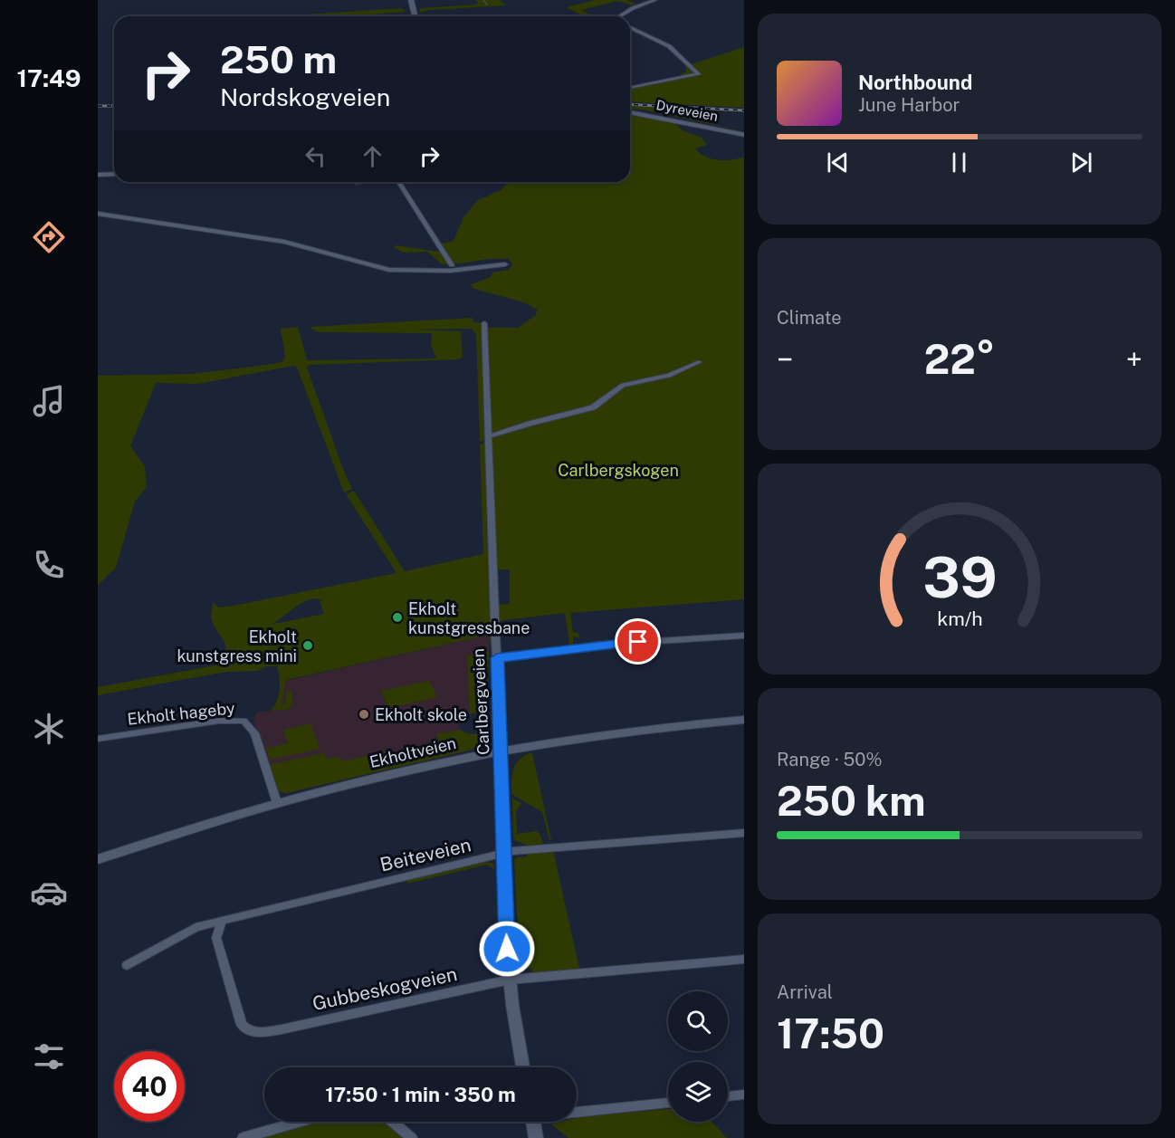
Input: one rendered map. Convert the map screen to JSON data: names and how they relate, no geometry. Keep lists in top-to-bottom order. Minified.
{"streets":{"main road":["Dyreveien"],"street":["Carlbergveien","Ekholt hageby","Ekholtveien","Beiteveien","Gubbeskogveien"]},"crossings":[["Carlbergveien","Ekholtveien"],["Carlbergveien","Beiteveien"],["Carlbergveien","Gubbeskogveien"],["Ekholt hageby","Ekholtveien"],["Beiteveien","Gubbeskogveien"]],"parks":["Carlbergskogen"],"places":["Ekholt kunstgressbane","Ekholt kunstgress mini","Ekholt skole"],"page":{"tabs":"17:49","turn":["250 m","Nordskogveien"],"song":["Northbound","June Harbor"],"tile":["Climate",["Range · 50%","250 km"],["Arrival","17:50"]],"heat":["−","22°","+"],"limit":"40","trip":"17:50 · 1 min · 350 m","gauge":["39","km/h"]}}
